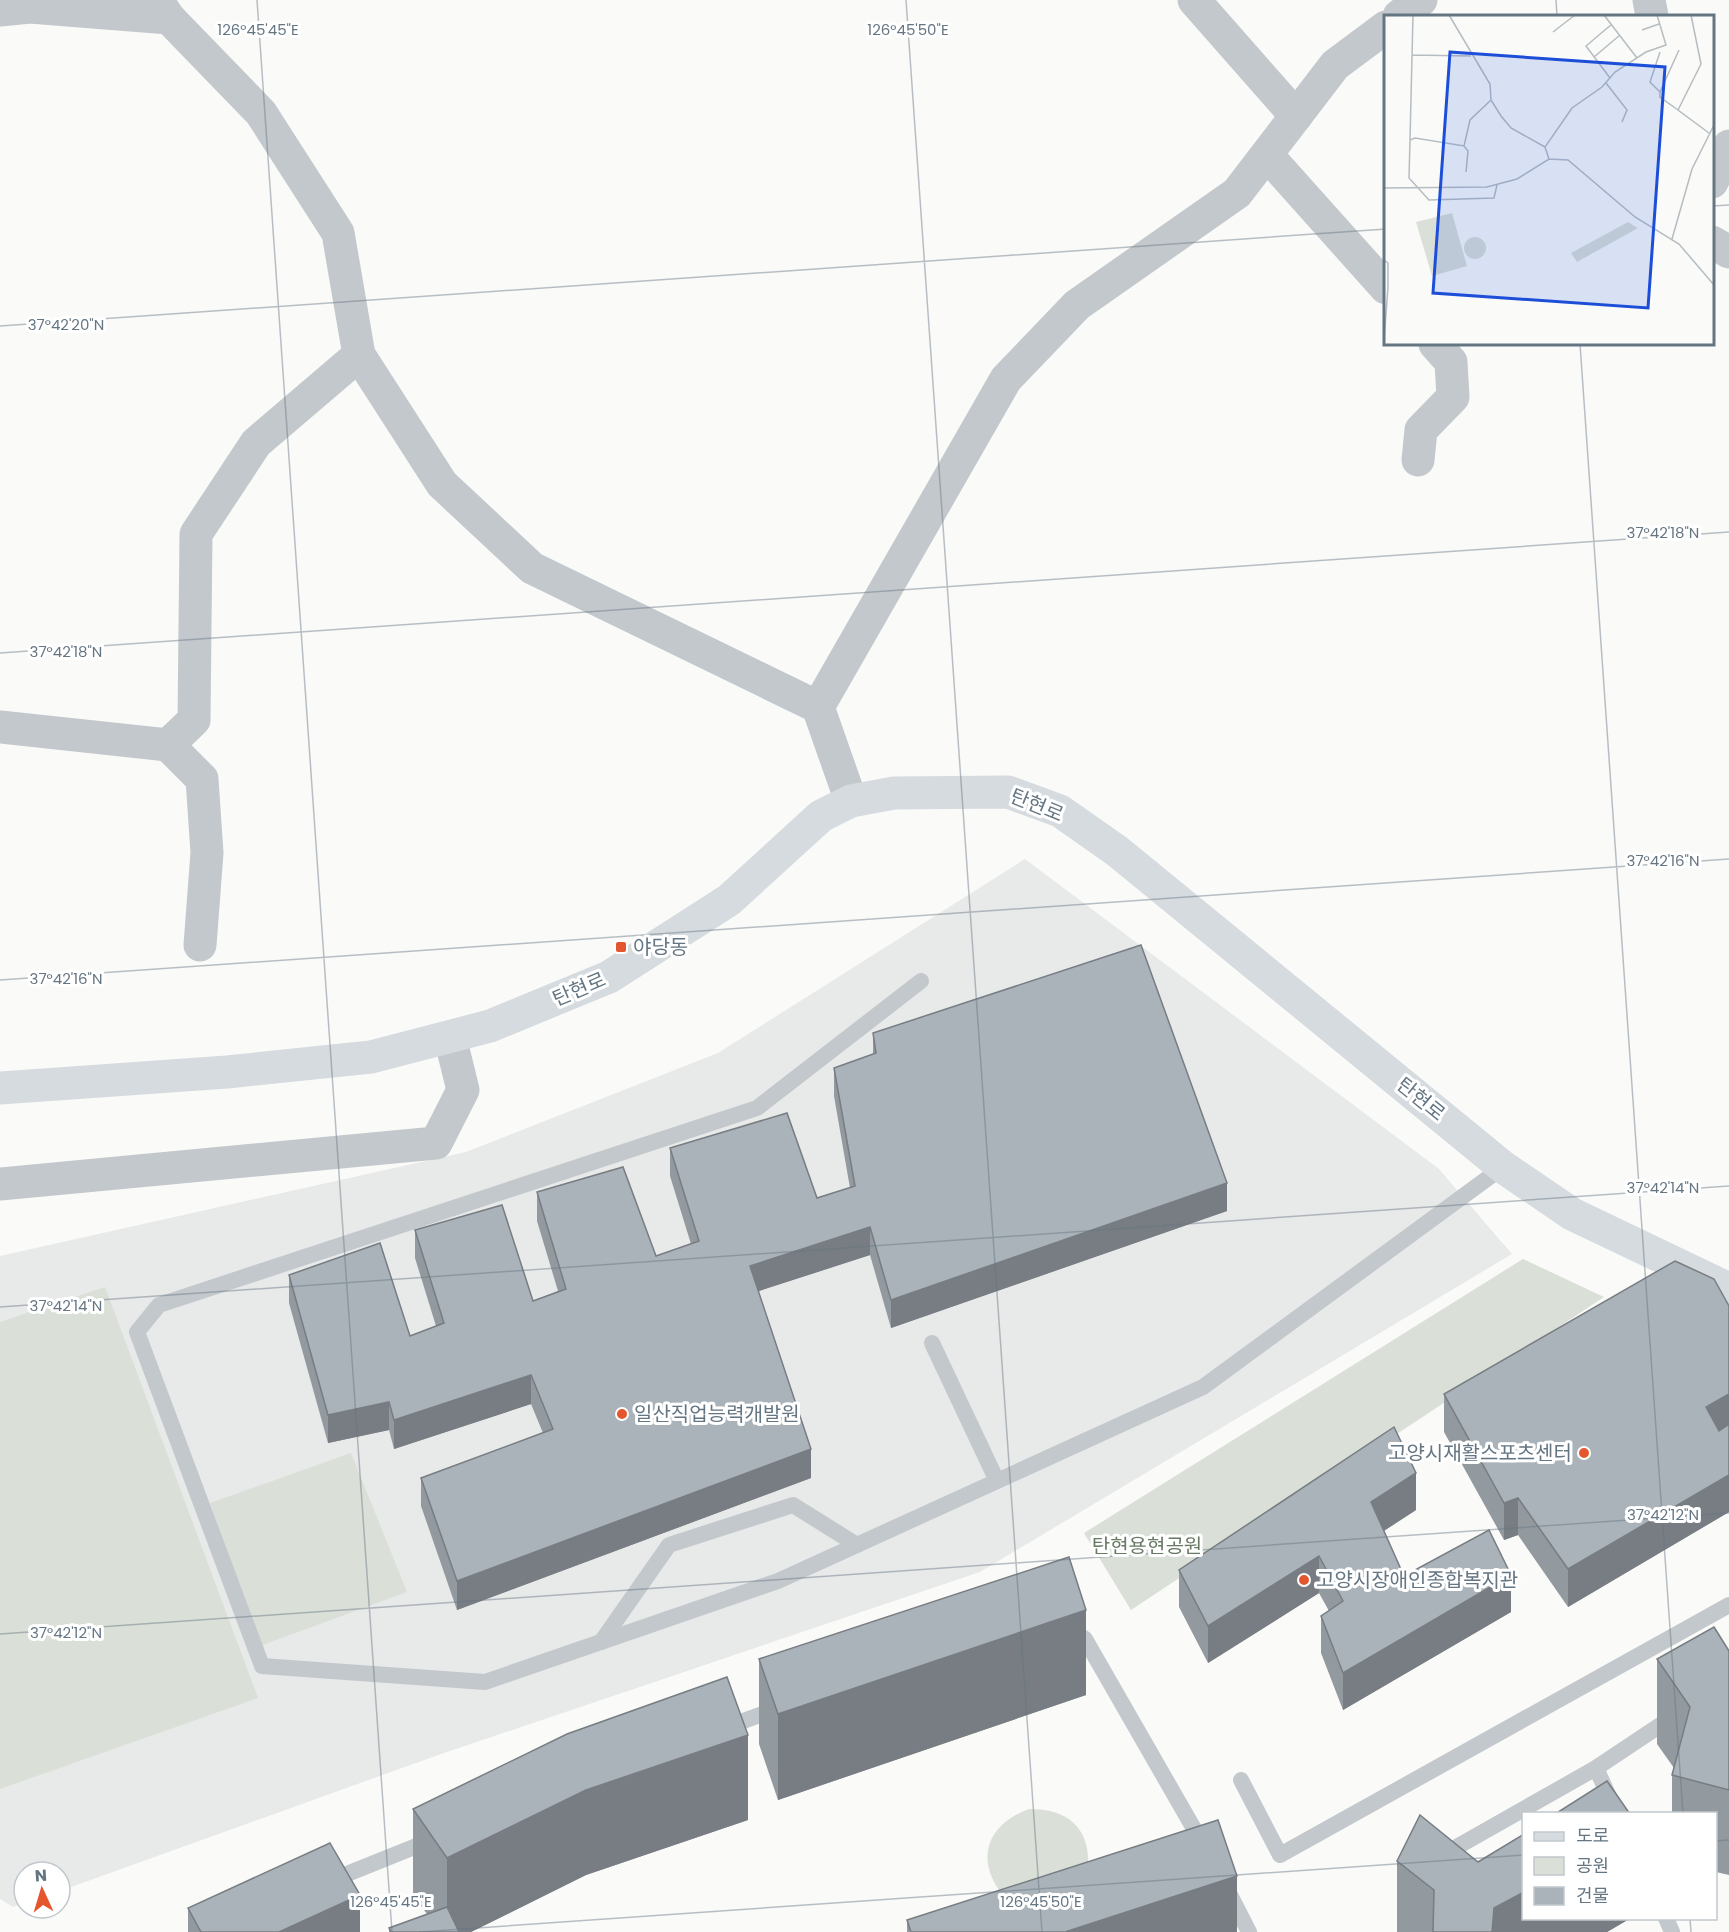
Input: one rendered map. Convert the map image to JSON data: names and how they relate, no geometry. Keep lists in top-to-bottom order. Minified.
{"streets":{"main road":["탄현로"]},"parks":["탄현용현공원"],"places":{"transit":["야당동"],"other":["일산직업능력개발원","고양시재활스포츠센터","고양시장애인종합복지관"]},"legend":["도로","공원","건물"],"north":"top","coordinates":["126°45'45\"E","126°45'50\"E","37°42'20\"N","37°42'18\"N","37°42'16\"N","37°42'14\"N","37°42'12\"N"]}
